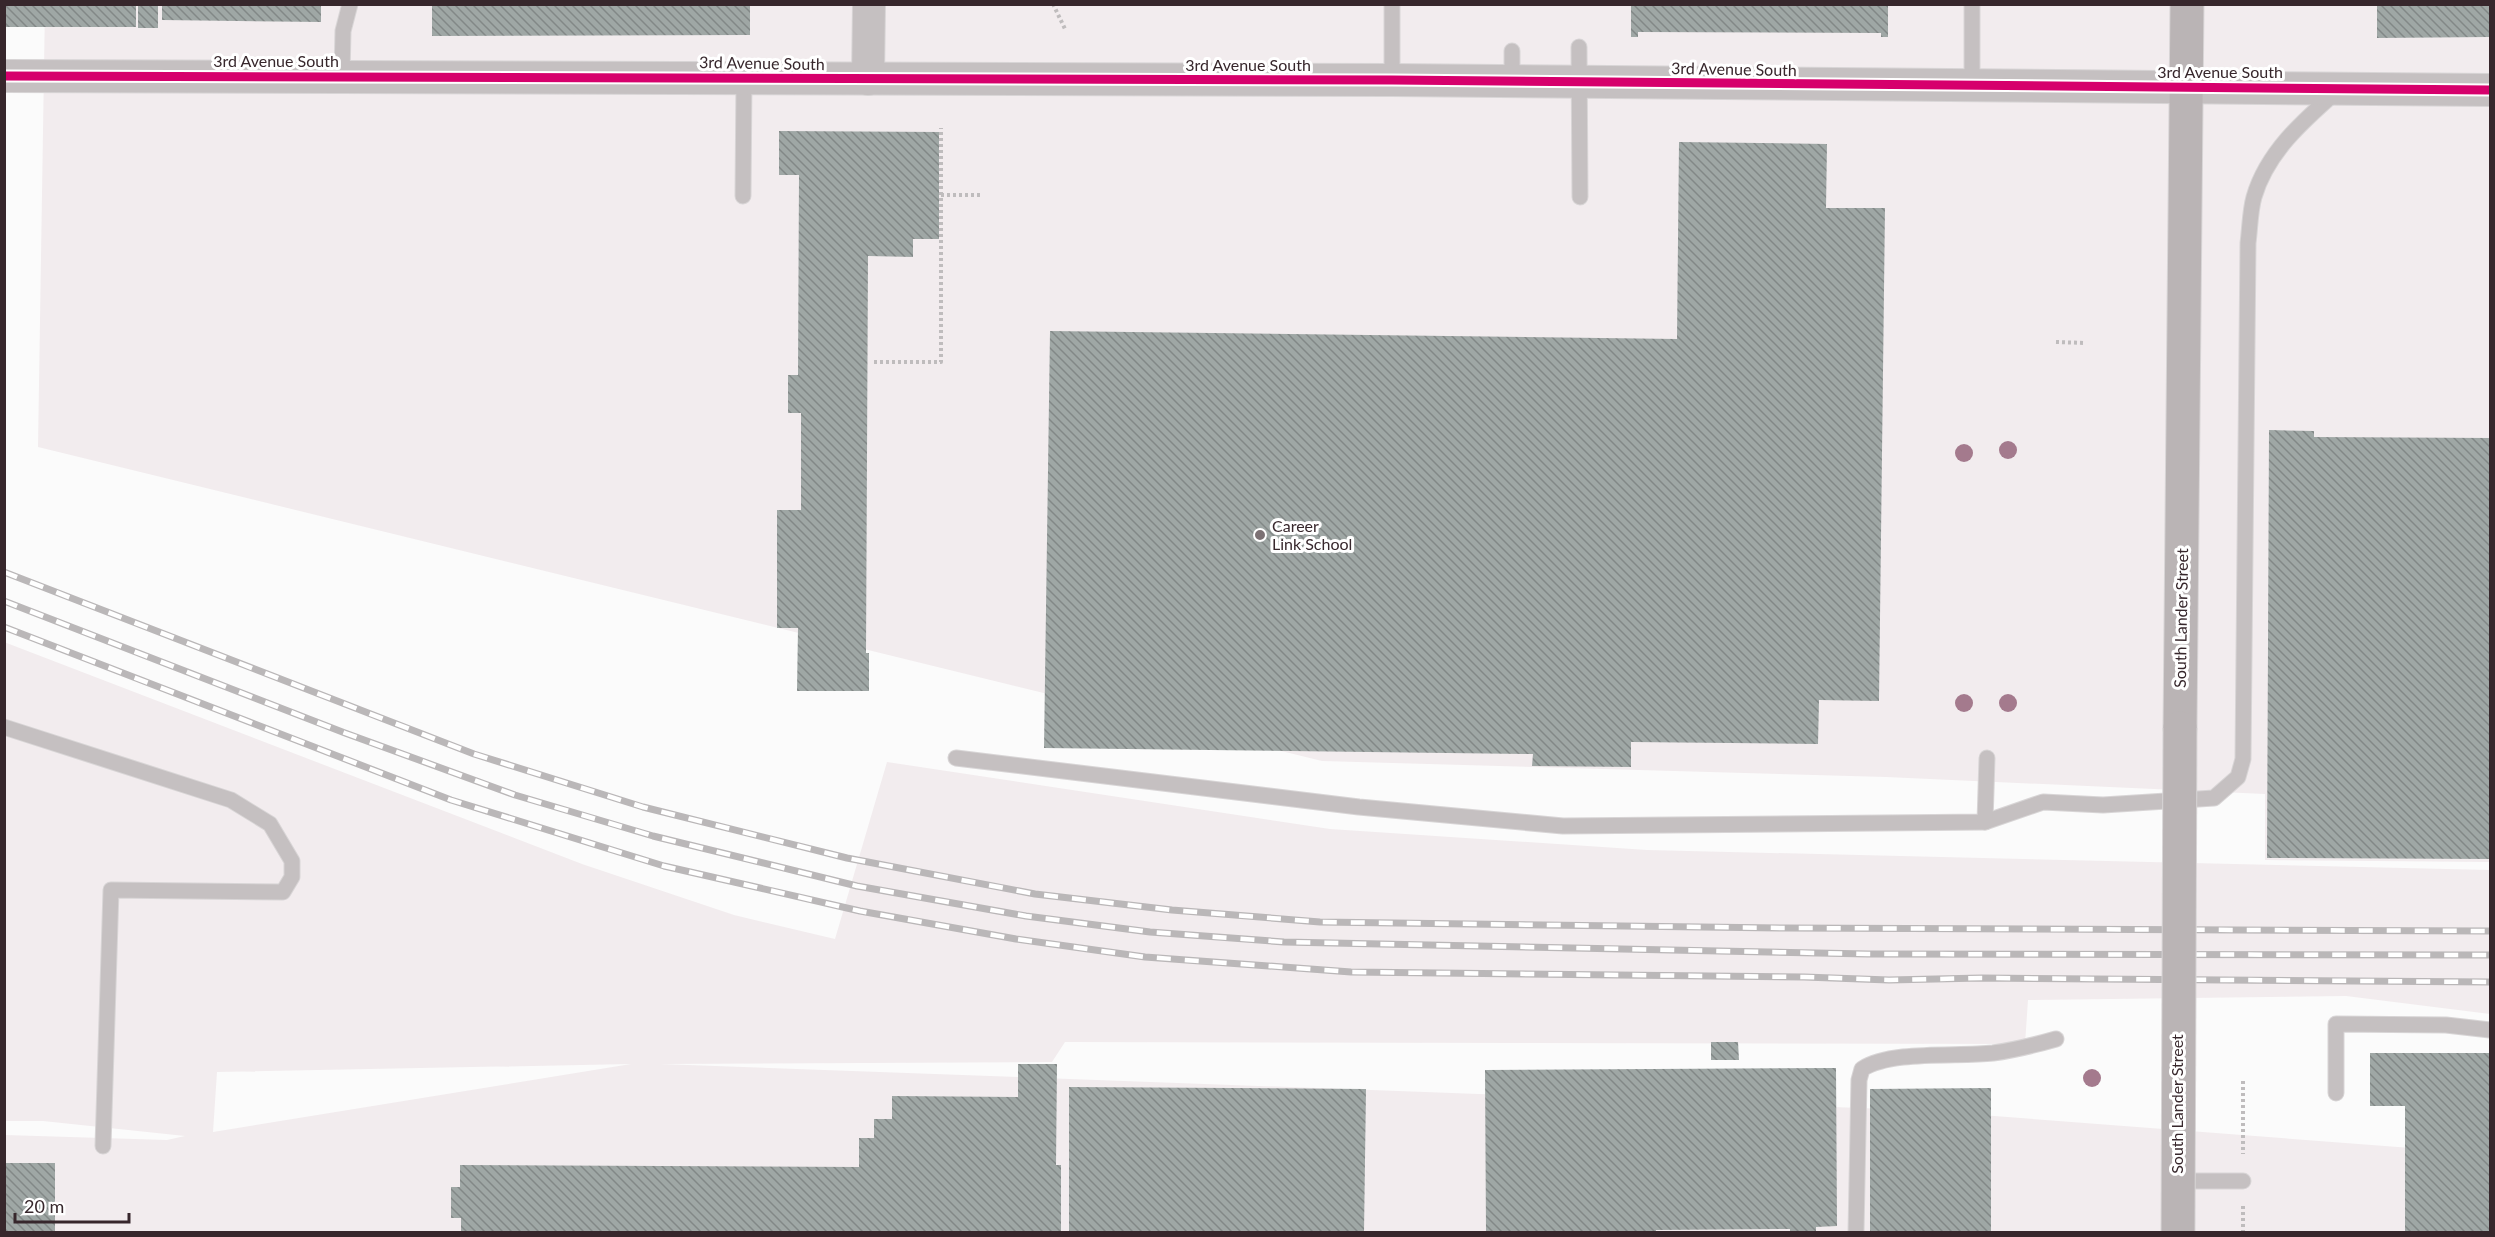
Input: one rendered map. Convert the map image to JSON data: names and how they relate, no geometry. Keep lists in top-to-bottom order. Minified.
{"streets":{"main road":["South Lander Street"],"street":["3rd Avenue South"]},"crossings":[["3rd Avenue South","South Lander Street"]],"places":["Career Link School"],"scale_bar":"20 m"}
